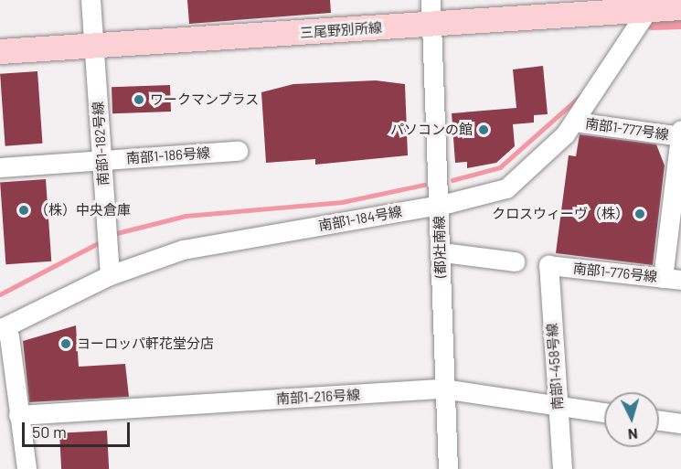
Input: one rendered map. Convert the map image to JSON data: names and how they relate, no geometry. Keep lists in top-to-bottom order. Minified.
{"streets":{"main road":["三尾野別所線"],"street":["南部1-777号線","南部1-182号線","南部1-186号線","南部1-184号線","(都)社南線","南部1-776号線","南部1-458号線","南部1-216号線"]},"crossings":[["三尾野別所線","南部1-182号線"],["三尾野別所線","南部1-184号線"],["三尾野別所線","(都)社南線"],["南部1-777号線","南部1-184号線"],["南部1-182号線","南部1-186号線"],["南部1-182号線","南部1-184号線"],["南部1-184号線","(都)社南線"],["(都)社南線","南部1-216号線"],["南部1-776号線","南部1-458号線"],["南部1-458号線","南部1-216号線"]],"places":["ワークマンプラス","パソコンの館","（株）中央倉庫","クロスウィーヴ（株）","ヨーロッパ軒花堂分店"],"scale_bar":"50 m","north":"bottom"}
